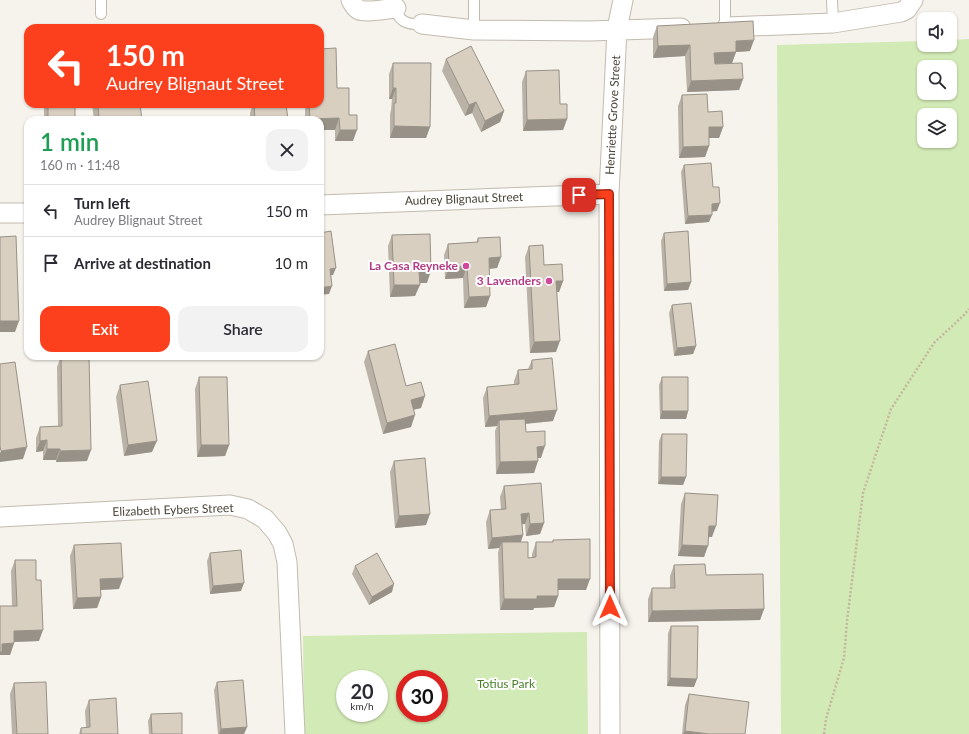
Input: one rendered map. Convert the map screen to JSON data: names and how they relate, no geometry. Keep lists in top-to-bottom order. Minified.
{"streets":{"street":["Henriette Grove Street","Audrey Blignaut Street","Elizabeth Eybers Street"]},"crossings":[["Henriette Grove Street","Audrey Blignaut Street"]],"parks":["Totius Park"],"places":["La Casa Reyneke","3 Lavenders"],"page":{"turn":["150 m","Audrey Blignaut Street"],"heading":["1 min","160 m · 11:48"],"list":[{"name":"Turn left","note":"Audrey Blignaut Street","value":"150 m"},{"name":"Arrive at destination","value":"10 m"}],"buttons":["Exit","Share"],"speed":"20 km/h","limit":"30"}}
